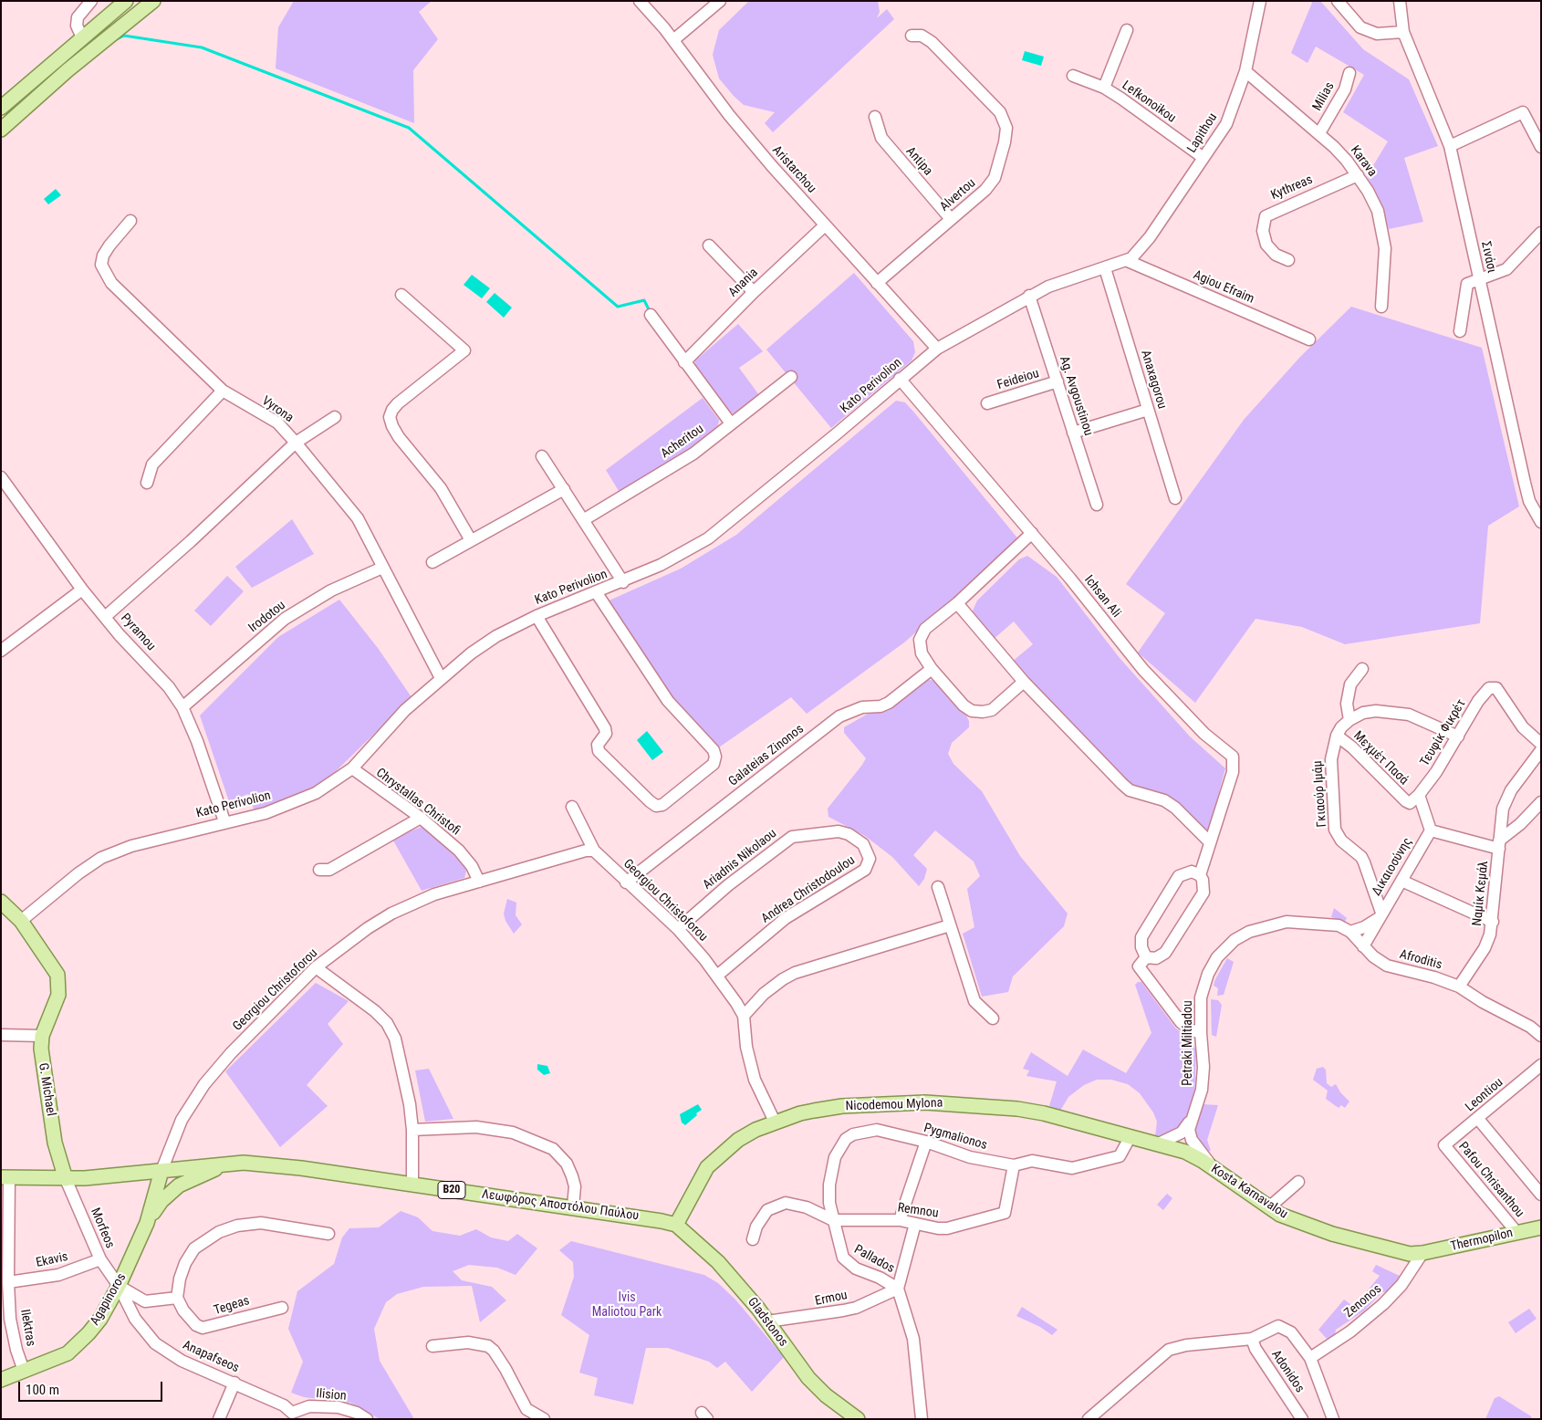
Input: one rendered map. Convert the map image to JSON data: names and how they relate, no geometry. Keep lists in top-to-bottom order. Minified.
{"streets":{"main road":["G. Michael","Nicodemou Mylona","B20","Kosta Karnavalou","Λεωφόρος Αποστόλου Παύλου","Thermopilon","Agapinoros","Gladstonos"],"street":["Milias","Lefkonoikou","Lapithou","Antipa","Karava","Aristarchou","Kythreas","Alvertou","Σινάσι","Anania","Agiou Efraim","Feideiou","Anaxagorou","Kato Perivolion","Ag. Avgoustinou","Vyrona","Acheritou","Ichsan Ali","Irodotou","Pyramou","Τευφίκ Φικρέτ","Galateias Zinonos","Μεχμέτ Πασά","Γκιαούρ Ιμάμ","Chrystallas Christofi","Ariadnis Nikolaou","Δικαιοσύνης","Andrea Christodoulou","Ναμίκ Κεμάλ","Georgiou Christoforou","Afroditis","Petraki Miltiadou","Leontiou","Pygmalionos","Pafou Chrisanthou","Remnou","Morfeos","Pallados","Ekavis","Ermou","Zenonos","Tegeas","Ilektras","Anapafseos","Adonidos","Ilision"]},"crossings":[["Milias","Karava"],["Lefkonoikou","Lapithou"],["Lapithou","Karava"],["Lapithou","Agiou Efraim"],["Lapithou","Kato Perivolion"],["Antipa","Alvertou"],["Karava","Kythreas"],["Aristarchou","Alvertou"],["Aristarchou","Anania"],["Aristarchou","Kato Perivolion"],["Agiou Efraim","Kato Perivolion"],["Feideiou","Ag. Avgoustinou"],["Anaxagorou","Kato Perivolion"],["Kato Perivolion","Ag. Avgoustinou"],["Kato Perivolion","Vyrona"],["Kato Perivolion","Ichsan Ali"],["Kato Perivolion","Pyramou"],["Kato Perivolion","Chrystallas Christofi"],["Vyrona","Irodotou"],["Irodotou","Pyramou"],["Τευφίκ Φικρέτ","Μεχμέτ Πασά"],["Τευφίκ Φικρέτ","Ναμίκ Κεμάλ"],["Galateias Zinonos","Georgiou Christoforou"],["Μεχμέτ Πασά","Γκιαούρ Ιμάμ"],["Μεχμέτ Πασά","Δικαιοσύνης"],["Γκιαούρ Ιμάμ","Δικαιοσύνης"],["Chrystallas Christofi","Georgiou Christoforou"],["Ariadnis Nikolaou","Andrea Christodoulou"],["Ariadnis Nikolaou","Georgiou Christoforou"],["Δικαιοσύνης","Petraki Miltiadou"],["Andrea Christodoulou","Georgiou Christoforou"],["Ναμίκ Κεμάλ","Afroditis"],["Georgiou Christoforou","Nicodemou Mylona"],["Georgiou Christoforou","B20"],["Afroditis","Petraki Miltiadou"],["Petraki Miltiadou","Kosta Karnavalou"],["G. Michael","B20"],["G. Michael","Morfeos"],["Leontiou","Pafou Chrisanthou"],["Nicodemou Mylona","Pygmalionos"],["Nicodemou Mylona","Kosta Karnavalou"],["Nicodemou Mylona","Λεωφόρος Αποστόλου Παύλου"],["Nicodemou Mylona","Gladstonos"],["Pygmalionos","Remnou"],["Pygmalionos","Pallados"],["Pafou Chrisanthou","Thermopilon"],["B20","Λεωφόρος Αποστόλου Παύλου"],["B20","Morfeos"],["B20","Ilektras"],["Kosta Karnavalou","Thermopilon"],["Kosta Karnavalou","Zenonos"],["Λεωφόρος Αποστόλου Παύλου","Gladstonos"],["Remnou","Pallados"],["Morfeos","Ekavis"],["Morfeos","Agapinoros"],["Morfeos","Anapafseos"],["Thermopilon","Zenonos"],["Pallados","Ermou"],["Ekavis","Ilektras"],["Ermou","Gladstonos"],["Agapinoros","Ilektras"],["Agapinoros","Anapafseos"],["Anapafseos","Ilision"]],"parks":["Ivis Maliotou Park"],"scale_bar":"100 m"}
